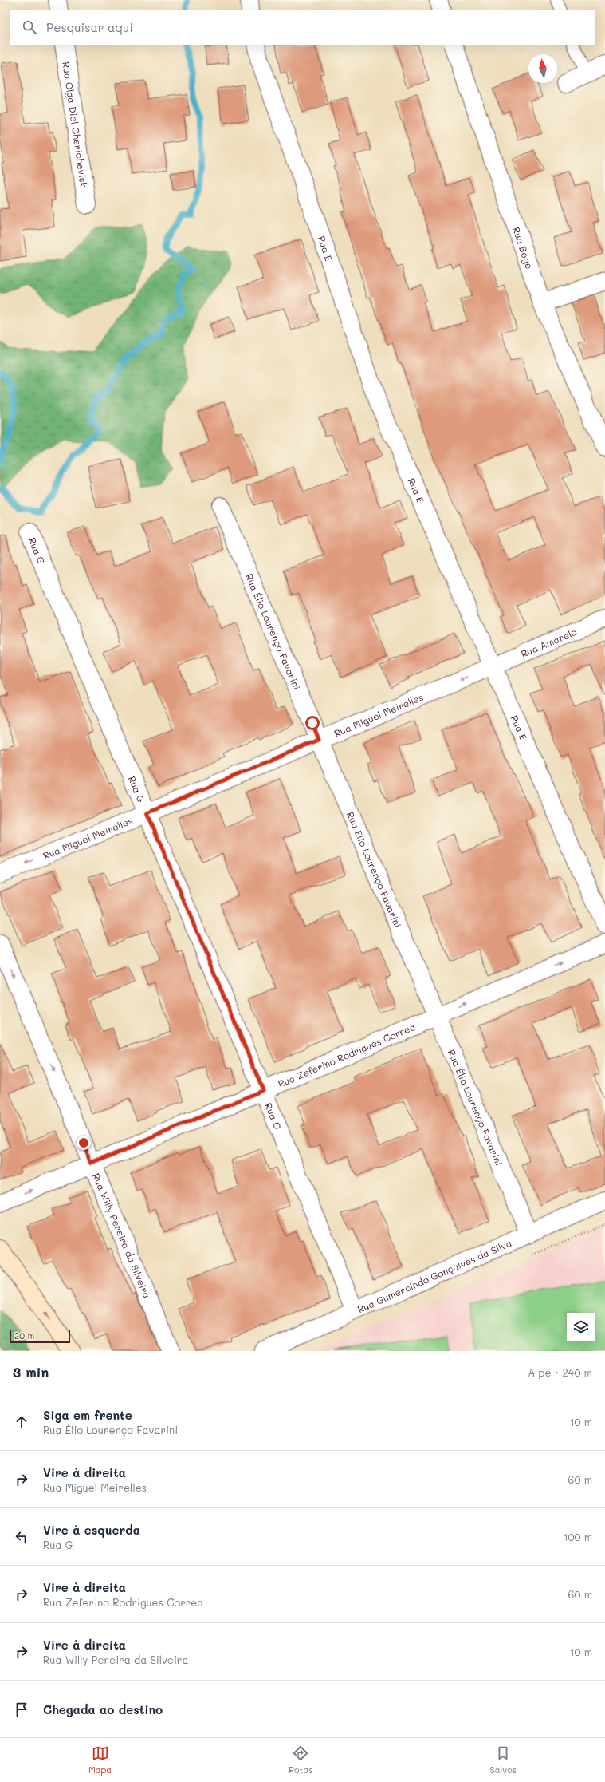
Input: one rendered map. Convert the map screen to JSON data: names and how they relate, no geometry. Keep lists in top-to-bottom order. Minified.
{"streets":{"street":["Rua Olga Diel Cherichevisk","Rua E","Rua Bege","Rua G","Rua Élio Lourenço Favarini","Rua Amarelo","Rua Miguel Meirelles","Rua Zeferino Rodrigues Correa","Rua Willy Pereira da Silveira","Rua Gumercindo Gonçalves da Silva"]},"crossings":[["Rua E","Rua Amarelo"],["Rua E","Rua Miguel Meirelles"],["Rua G","Rua Miguel Meirelles"],["Rua G","Rua Zeferino Rodrigues Correa"],["Rua G","Rua Gumercindo Gonçalves da Silva"],["Rua Élio Lourenço Favarini","Rua Miguel Meirelles"],["Rua Élio Lourenço Favarini","Rua Zeferino Rodrigues Correa"],["Rua Élio Lourenço Favarini","Rua Gumercindo Gonçalves da Silva"],["Rua Amarelo","Rua Miguel Meirelles"],["Rua Zeferino Rodrigues Correa","Rua Willy Pereira da Silveira"]],"one_way":["Rua Miguel Meirelles","Rua Zeferino Rodrigues Correa","Rua Willy Pereira da Silveira"],"scale_bar":"20 m","north":"top","page":{"search":"Pesquisar aqui","scale":"20 m","heading":["3 min","A pé · 240 m"],"list":[["Siga em frente","Rua Élio Lourenço Favarini","10 m"],["Vire à direita","Rua Miguel Meirelles","60 m"],["Vire à esquerda","Rua G","100 m"],["Vire à direita","Rua Zeferino Rodrigues Correa","60 m"],["Vire à direita","Rua Willy Pereira da Silveira","10 m"],"Chegada ao destino"],"nav":["Mapa","Rotas","Salvos"]}}
